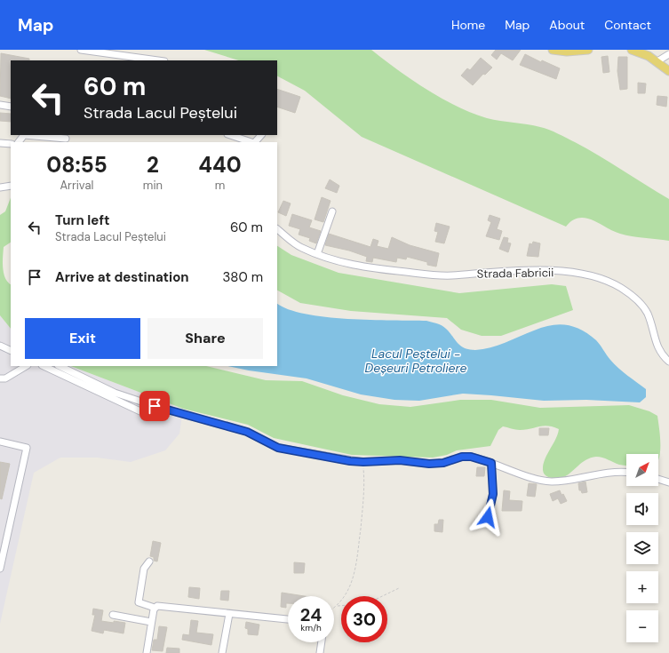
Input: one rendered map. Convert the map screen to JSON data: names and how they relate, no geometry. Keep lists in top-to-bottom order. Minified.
{"streets":{"street":["Strada Fabricii"]},"water":["Lacul Peștelui - Deșeuri Petroliere"],"north":"top right","page":{"header":"Map","nav":["Home","Map","About","Contact"],"turn":["60 m","Strada Lacul Peștelui"],"eta":["08:55","Arrival","2","min","440","m"],"list":[{"name":"Turn left","note":"Strada Lacul Peștelui","value":"60 m"},{"name":"Arrive at destination","value":"380 m"}],"buttons":["Exit","Share"],"map_buttons":["+","−"],"speed":"24 km/h","limit":"30"}}
